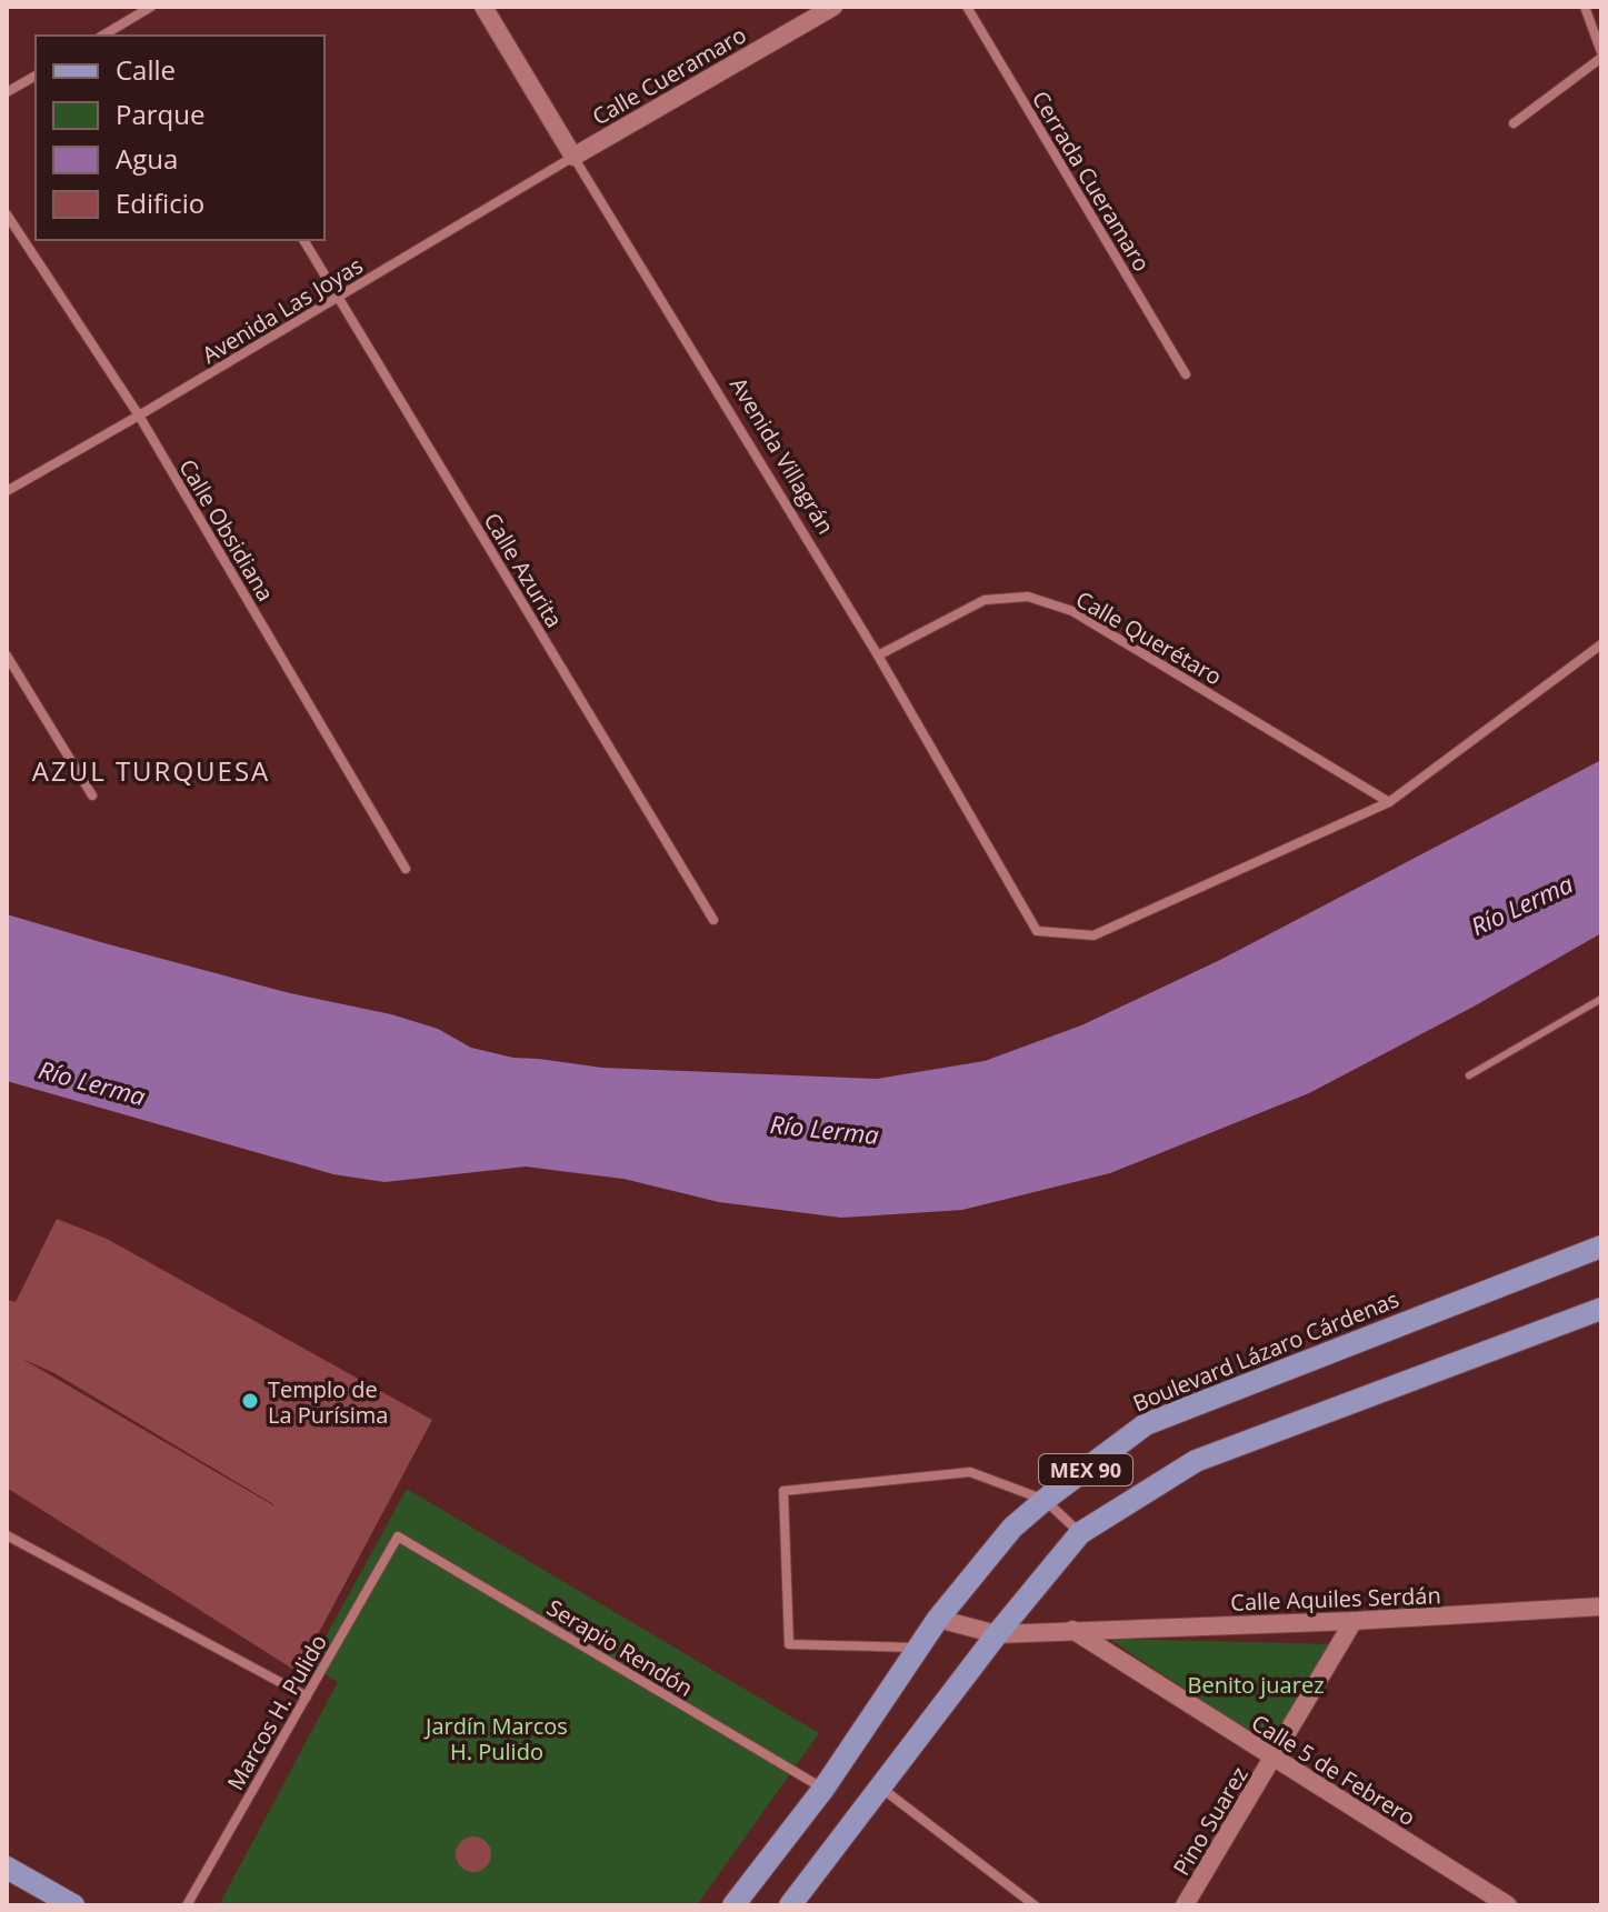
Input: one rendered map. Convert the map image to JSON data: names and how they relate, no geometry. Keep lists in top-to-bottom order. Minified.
{"streets":{"main road":["Boulevard Lázaro Cárdenas","MEX 90"],"street":["Calle Cueramaro","Cerrada Cueramaro","Avenida Las Joyas","Avenida Villagrán","Calle Obsidiana","Calle Azurita","Calle Querétaro","Calle Aquiles Serdán","Serapio Rendón","Marcos H. Pulido","Calle 5 de Febrero","Pino Suarez"]},"crossings":[["Calle Cueramaro","Avenida Las Joyas"],["Calle Cueramaro","Avenida Villagrán"],["Avenida Las Joyas","Avenida Villagrán"],["Avenida Las Joyas","Calle Obsidiana"],["Avenida Las Joyas","Calle Azurita"],["Avenida Villagrán","Calle Querétaro"],["Boulevard Lázaro Cárdenas","Serapio Rendón"],["Calle Aquiles Serdán","Calle 5 de Febrero"],["Calle Aquiles Serdán","Pino Suarez"],["Serapio Rendón","Marcos H. Pulido"],["Calle 5 de Febrero","Pino Suarez"]],"districts":["AZUL TURQUESA"],"water":["Río Lerma"],"parks":["Benito juarez","Jardín Marcos H. Pulido"],"places":["Templo de La Purísima"],"legend":["Calle","Parque","Agua","Edificio"]}
